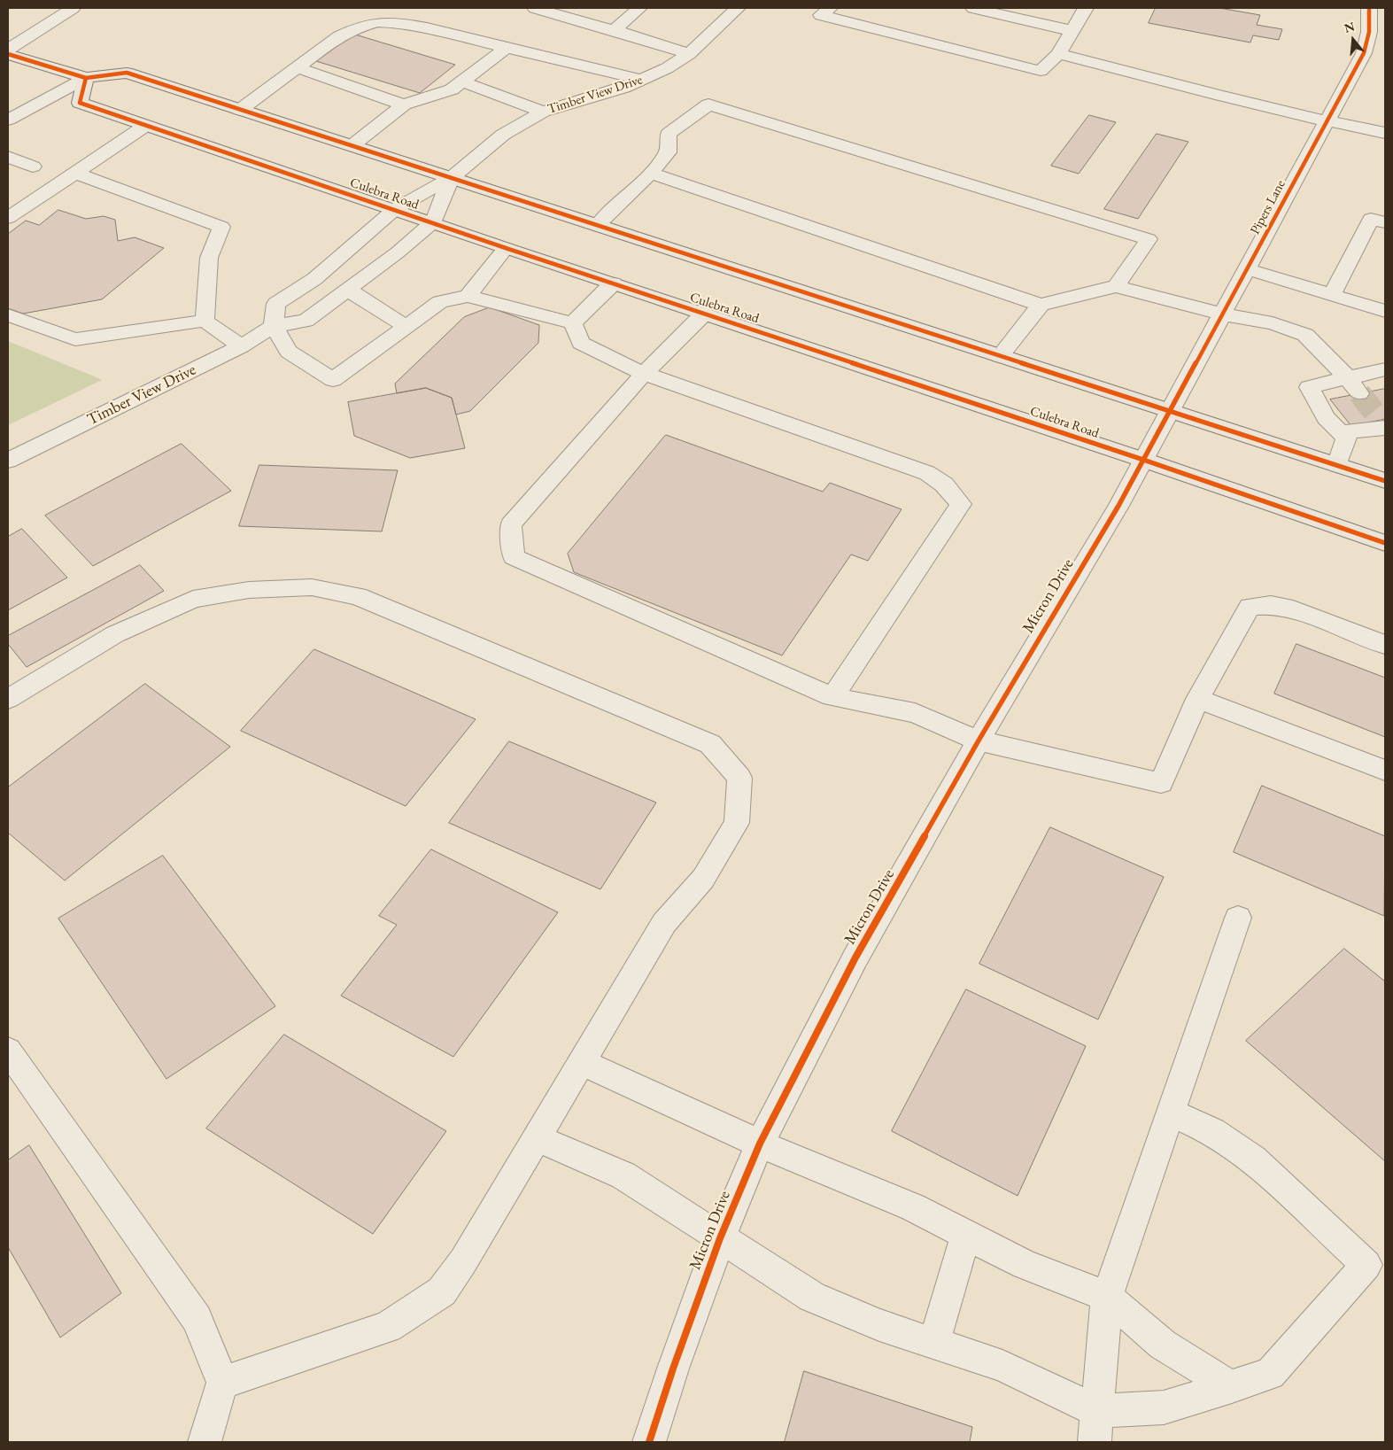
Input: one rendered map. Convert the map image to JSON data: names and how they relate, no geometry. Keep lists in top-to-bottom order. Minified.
{"streets":{"main road":["Culebra Road"],"street":["Timber View Drive","Pipers Lane","Micron Drive"]},"crossings":[["Timber View Drive","Culebra Road"],["Culebra Road","Micron Drive"],["Pipers Lane","Micron Drive"]],"north":"top"}
